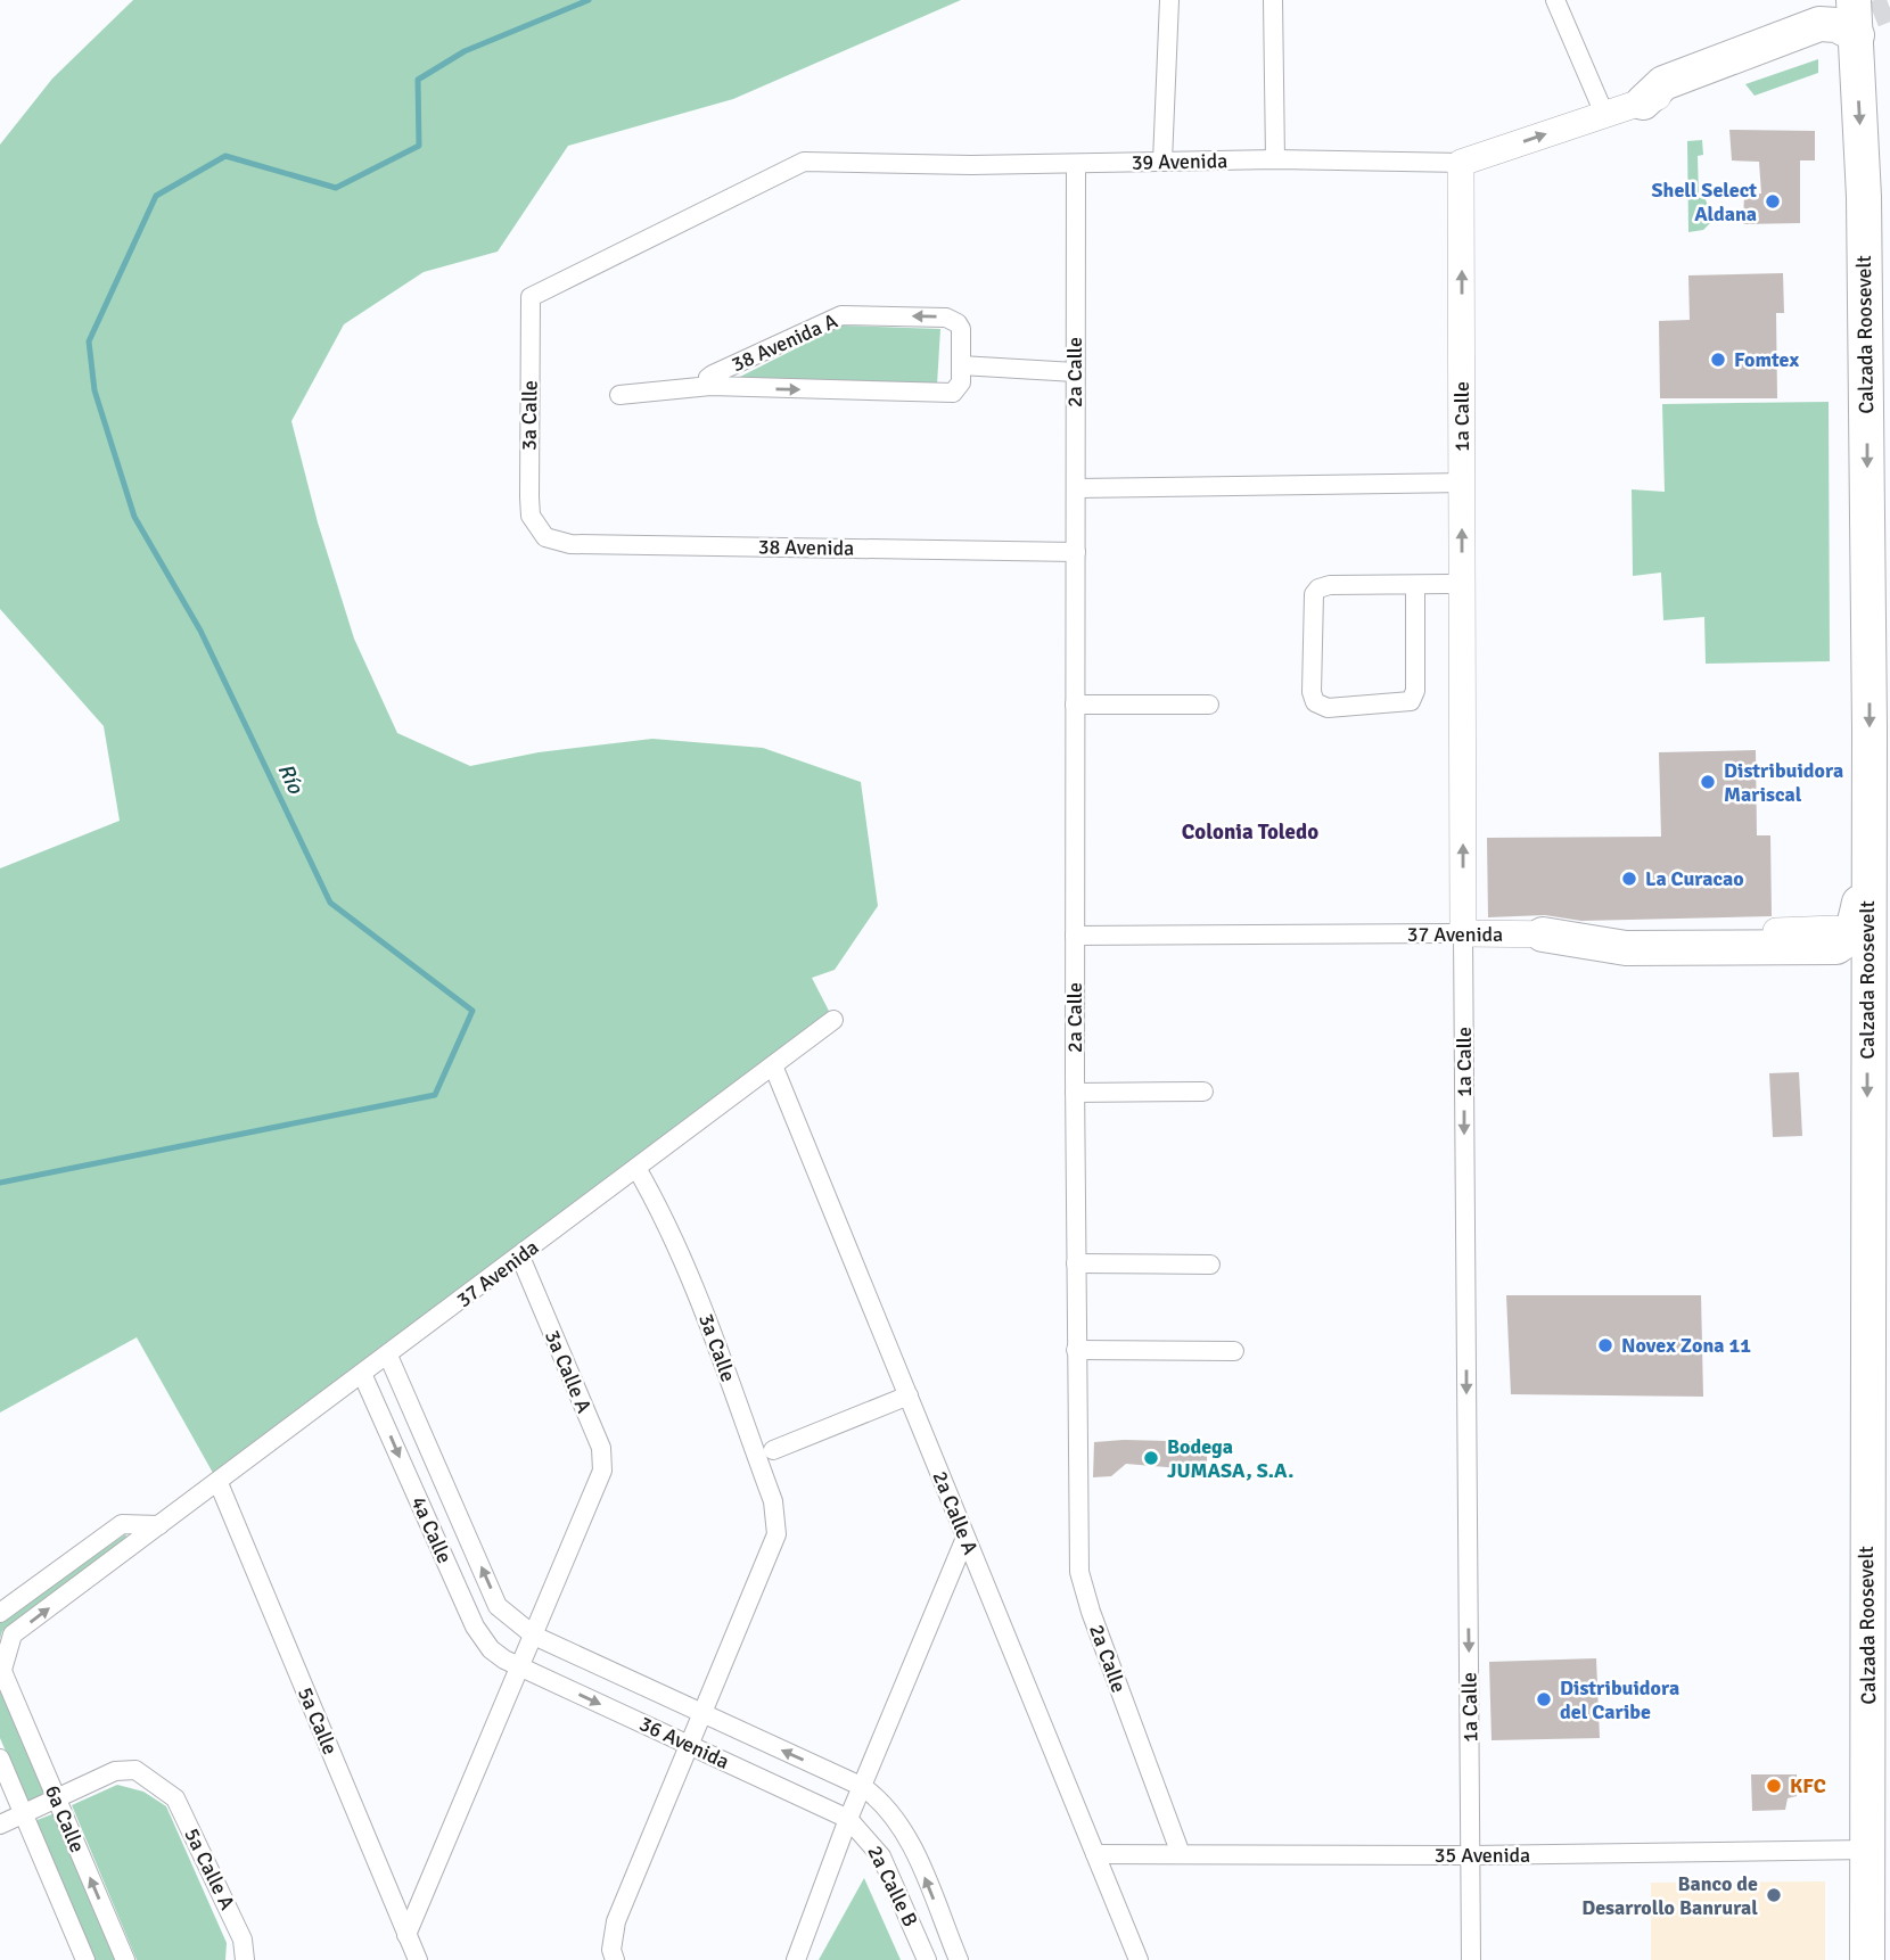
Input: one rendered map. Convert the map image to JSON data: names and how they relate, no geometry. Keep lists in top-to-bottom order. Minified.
{"streets":{"highway":["Calzada Roosevelt"],"street":["39 Avenida","38 Avenida A","2a Calle","3a Calle","1a Calle","38 Avenida","37 Avenida","3a Calle A","2a Calle A","4a Calle","5a Calle","36 Avenida","6a Calle","35 Avenida","5a Calle A","2a Calle B"]},"crossings":[["39 Avenida","2a Calle"],["39 Avenida","3a Calle"],["39 Avenida","1a Calle"],["Calzada Roosevelt","35 Avenida"],["2a Calle","38 Avenida"],["2a Calle","37 Avenida"],["2a Calle","35 Avenida"],["3a Calle","38 Avenida"],["3a Calle","37 Avenida"],["3a Calle","36 Avenida"],["1a Calle","37 Avenida"],["1a Calle","35 Avenida"],["37 Avenida","3a Calle A"],["37 Avenida","2a Calle A"],["37 Avenida","4a Calle"],["37 Avenida","5a Calle"],["37 Avenida","6a Calle"],["3a Calle A","4a Calle"],["3a Calle A","5a Calle"],["3a Calle A","36 Avenida"],["2a Calle A","35 Avenida"],["4a Calle","36 Avenida"],["36 Avenida","2a Calle B"],["6a Calle","5a Calle A"]],"one_way":["Calzada Roosevelt"],"districts":["Colonia Toledo"],"water":["Río"],"places":["Shell Select Aldana","Fomtex","Distribuidora Mariscal","La Curacao","Novex Zona 11","Bodega JUMASA, S.A.","Distribuidora del Caribe","KFC","Banco de Desarrollo Banrural"]}
